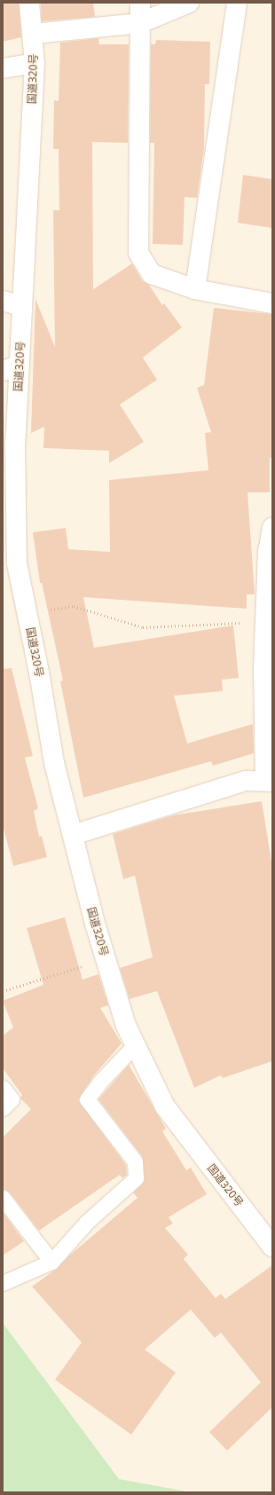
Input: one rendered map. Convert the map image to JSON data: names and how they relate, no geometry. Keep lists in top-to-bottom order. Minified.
{"streets":{"street":["国道320号"]}}
